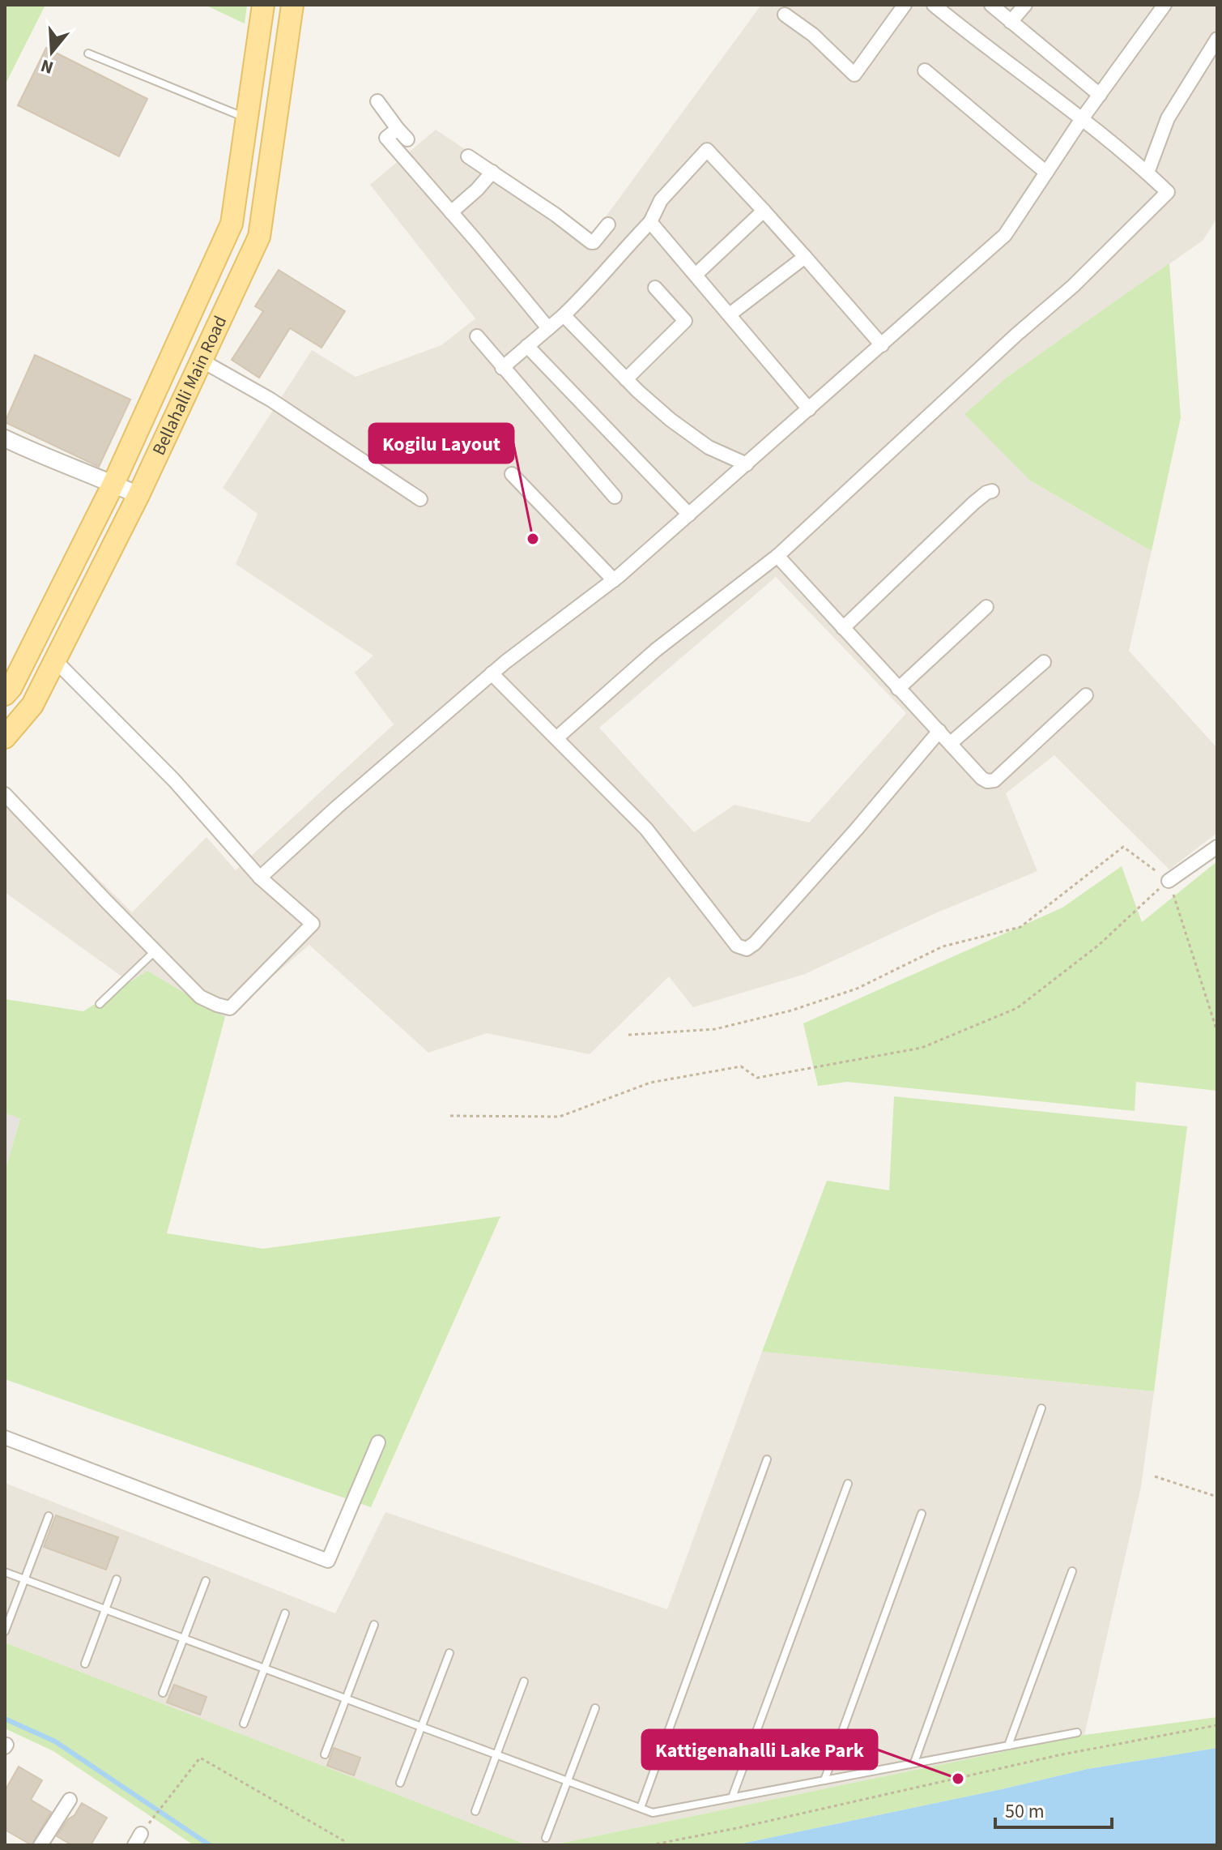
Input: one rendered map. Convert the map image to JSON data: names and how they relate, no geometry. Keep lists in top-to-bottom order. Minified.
{"streets":{"main road":["Bellahalli Main Road"]},"places":["Kogilu Layout","Kattigenahalli Lake Park"],"scale_bar":"50 m","north":"bottom"}
